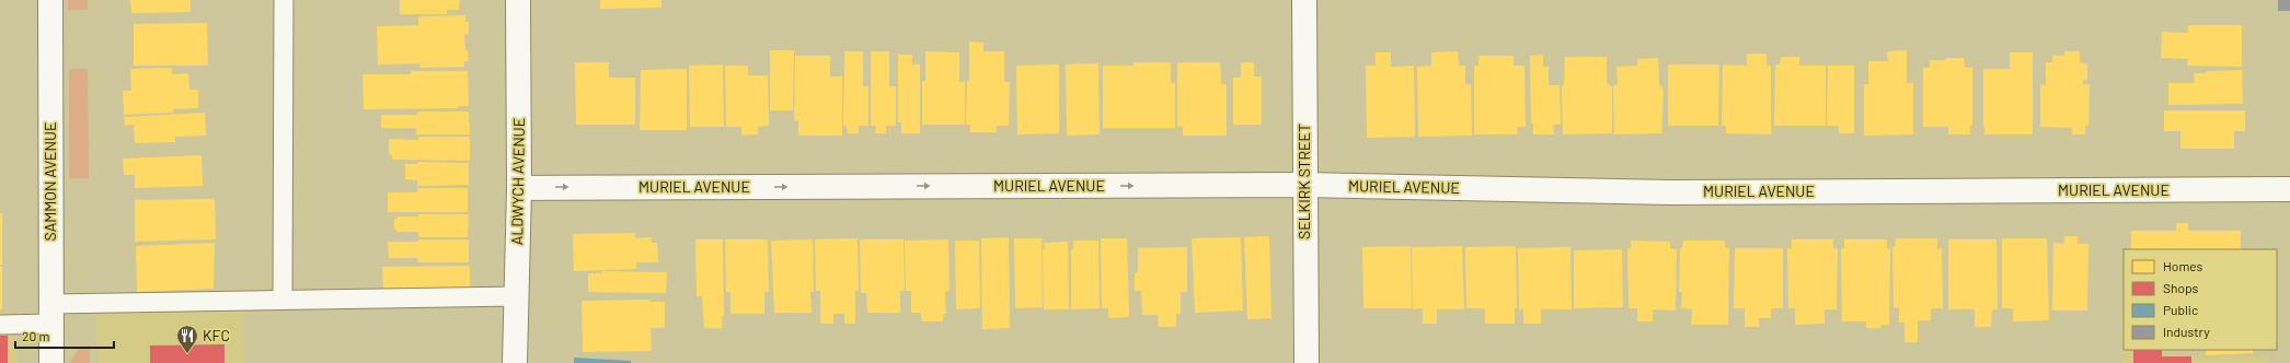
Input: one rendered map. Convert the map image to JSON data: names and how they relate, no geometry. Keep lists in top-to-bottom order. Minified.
{"streets":{"street":["SAMMON AVENUE","ALDWYCH AVENUE","SELKIRK STREET","MURIEL AVENUE"]},"crossings":[["ALDWYCH AVENUE","MURIEL AVENUE"],["SELKIRK STREET","MURIEL AVENUE"]],"one_way":["MURIEL AVENUE"],"places":{"restaurant":["KFC"]},"legend":["Homes","Shops","Public","Industry"],"scale_bar":"20 m"}
